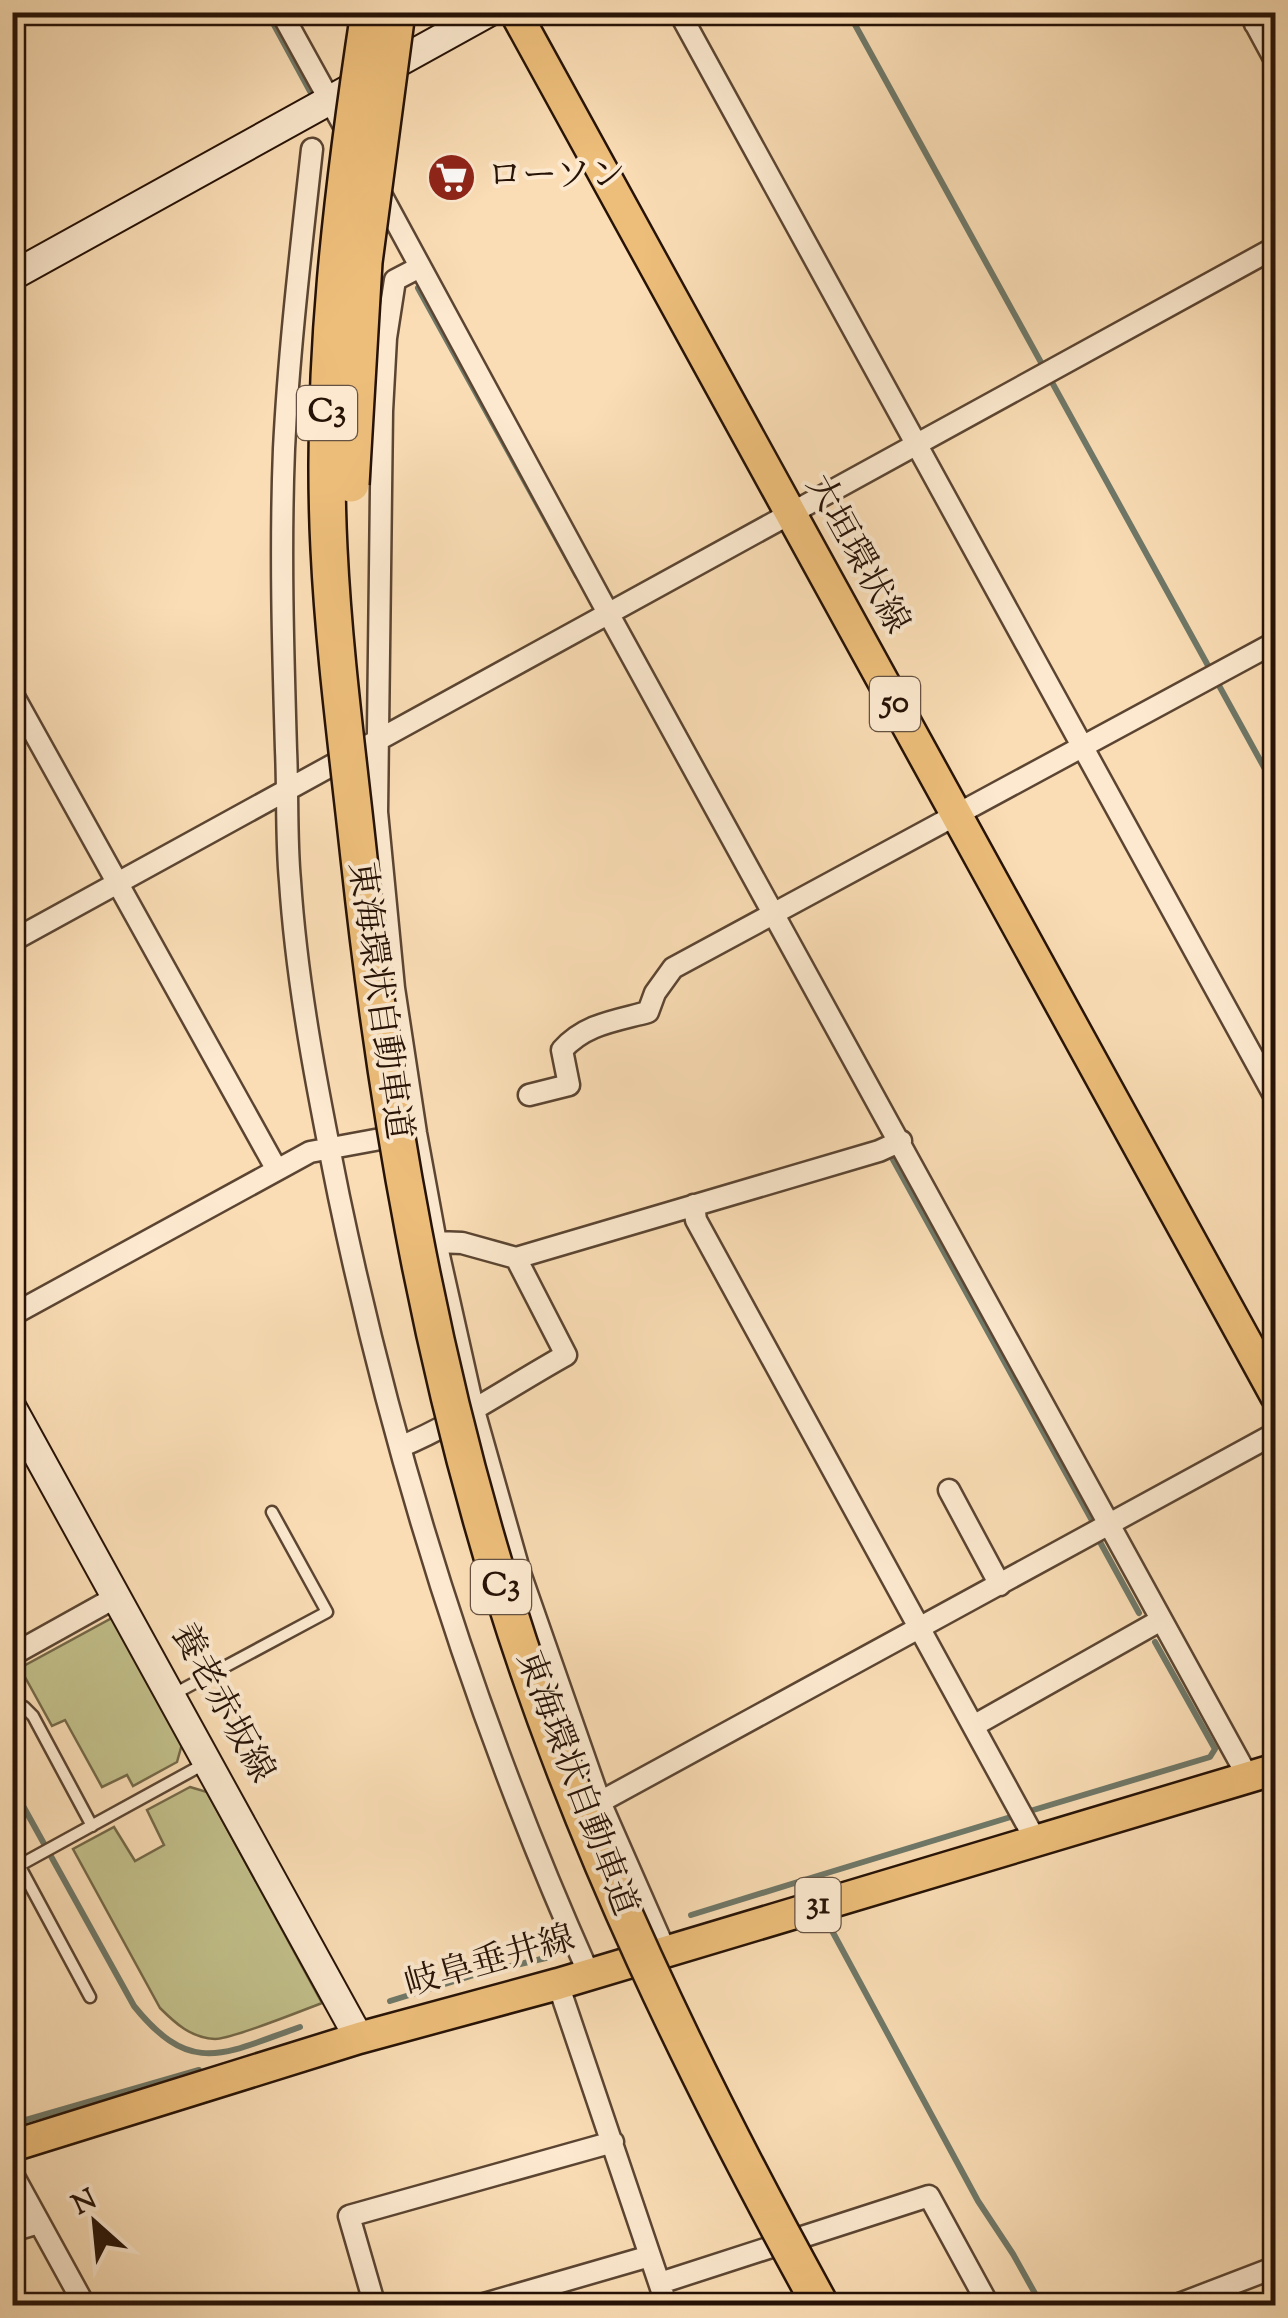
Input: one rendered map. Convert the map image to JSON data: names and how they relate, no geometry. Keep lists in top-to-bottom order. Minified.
{"streets":{"highway":["C3","東海環状自動車道"],"main road":["大垣環状線","50","養老赤坂線","31","岐阜垂井線"]},"crossings":[["養老赤坂線","岐阜垂井線"]],"places":{"supermarket":["ローソン"]},"north":"top left"}
